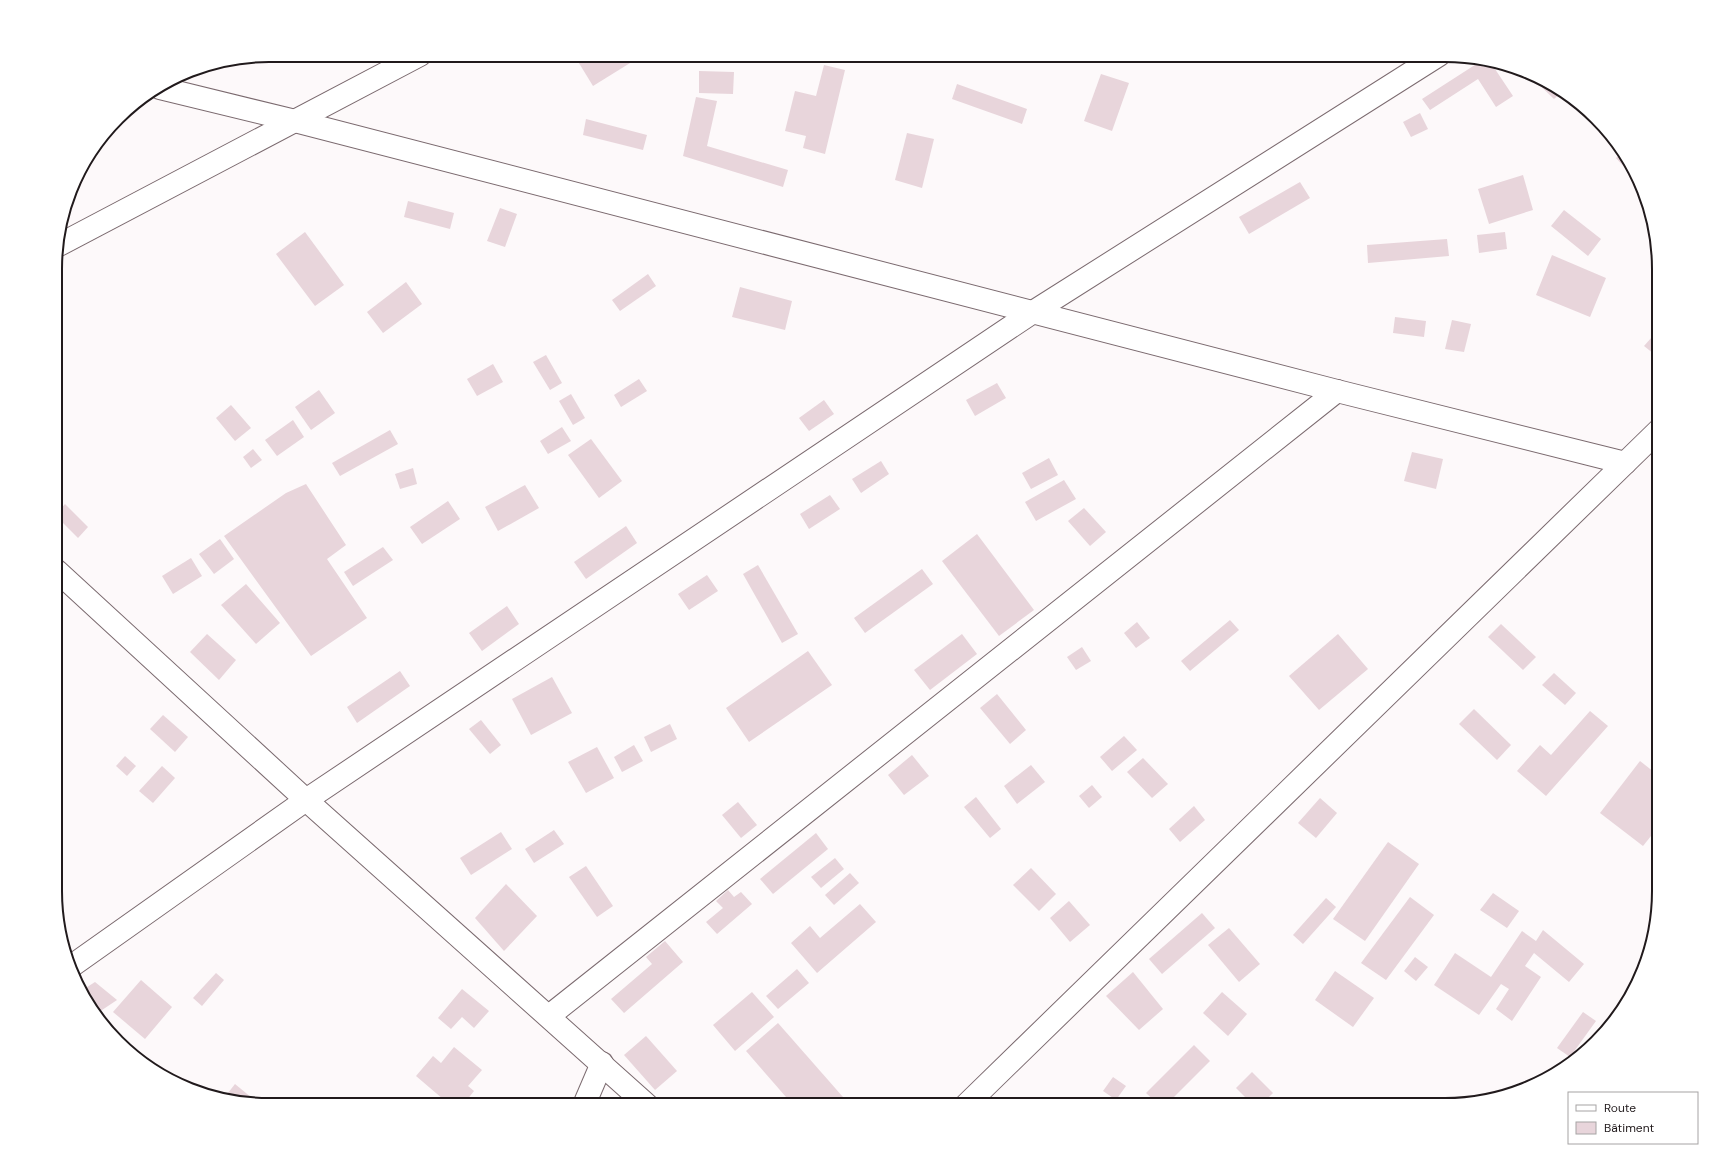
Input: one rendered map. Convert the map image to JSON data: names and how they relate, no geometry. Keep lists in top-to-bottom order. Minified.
{"legend":["Route","Bâtiment"]}
